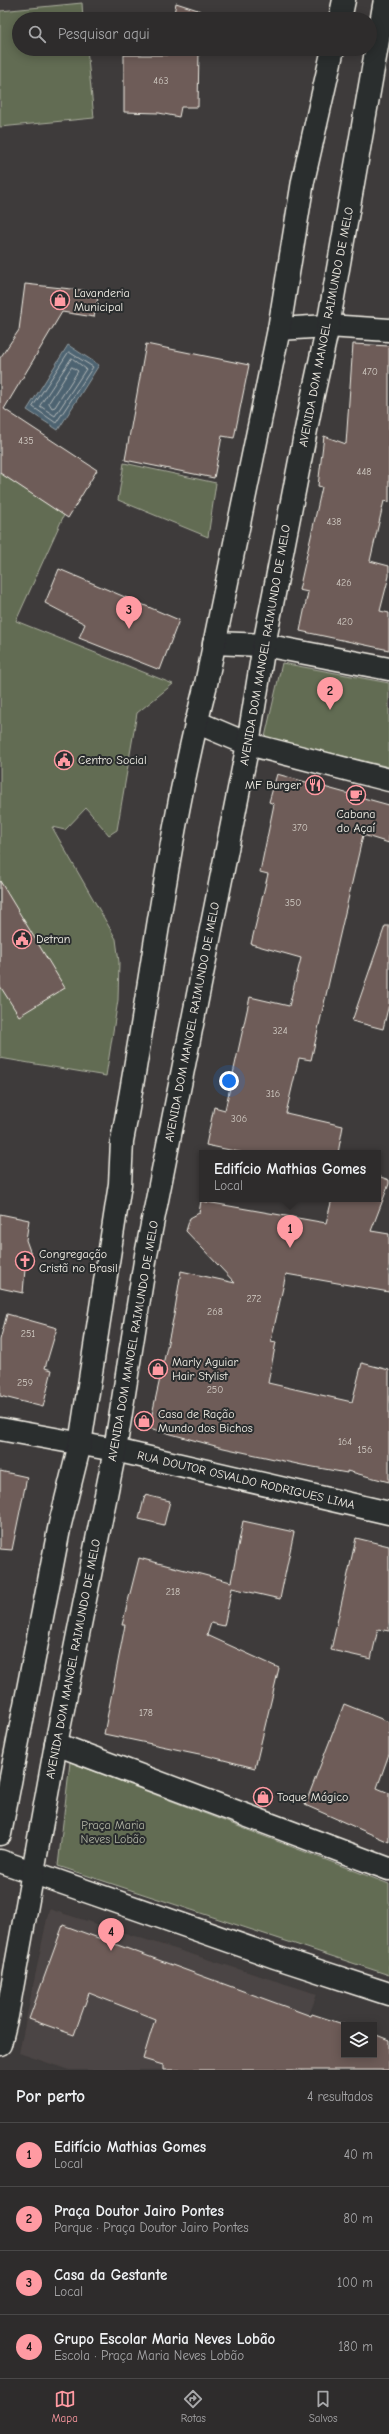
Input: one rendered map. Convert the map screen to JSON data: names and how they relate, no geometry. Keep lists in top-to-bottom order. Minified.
{"streets":{"main road":["AVENIDA DOM MANOEL RAIMUNDO DE MELO","RUA DOUTOR OSVALDO RODRIGUES LIMA"]},"crossings":[["AVENIDA DOM MANOEL RAIMUNDO DE MELO","RUA DOUTOR OSVALDO RODRIGUES LIMA"]],"parks":["Praça Maria Neves Lobão"],"places":{"shop":["Lavanderia Municipal","Marly Aguiar Hair Stylist","Casa de Ração Mundo dos Bichos","Toque Mágico"],"public building":["Centro Social","Detran"],"restaurant":["MF Burger"],"cafe":["Cabana do Açaí"],"church":["Congregação Cristã no Brasil"]},"house_numbers":["463","470","435","448","438","426","420","370","350","324","316","306","272","268","251","259","250","164","156","218","178"],"page":{"search":"Pesquisar aqui","pins":["3","2","1","4"],"popup":["Edifício Mathias Gomes","Local"],"heading":["Por perto","4 resultados"],"list":[{"mark":"1","name":"Edifício Mathias Gomes","note":"Local","value":"40 m"},{"mark":"2","name":"Praça Doutor Jairo Pontes","note":"Parque · Praça Doutor Jairo Pontes","value":"80 m"},{"mark":"3","name":"Casa da Gestante","note":"Local","value":"100 m"},{"mark":"4","name":"Grupo Escolar Maria Neves Lobão","note":"Escola · Praça Maria Neves Lobão","value":"180 m"}],"nav":["Mapa","Rotas","Salvos"]}}
